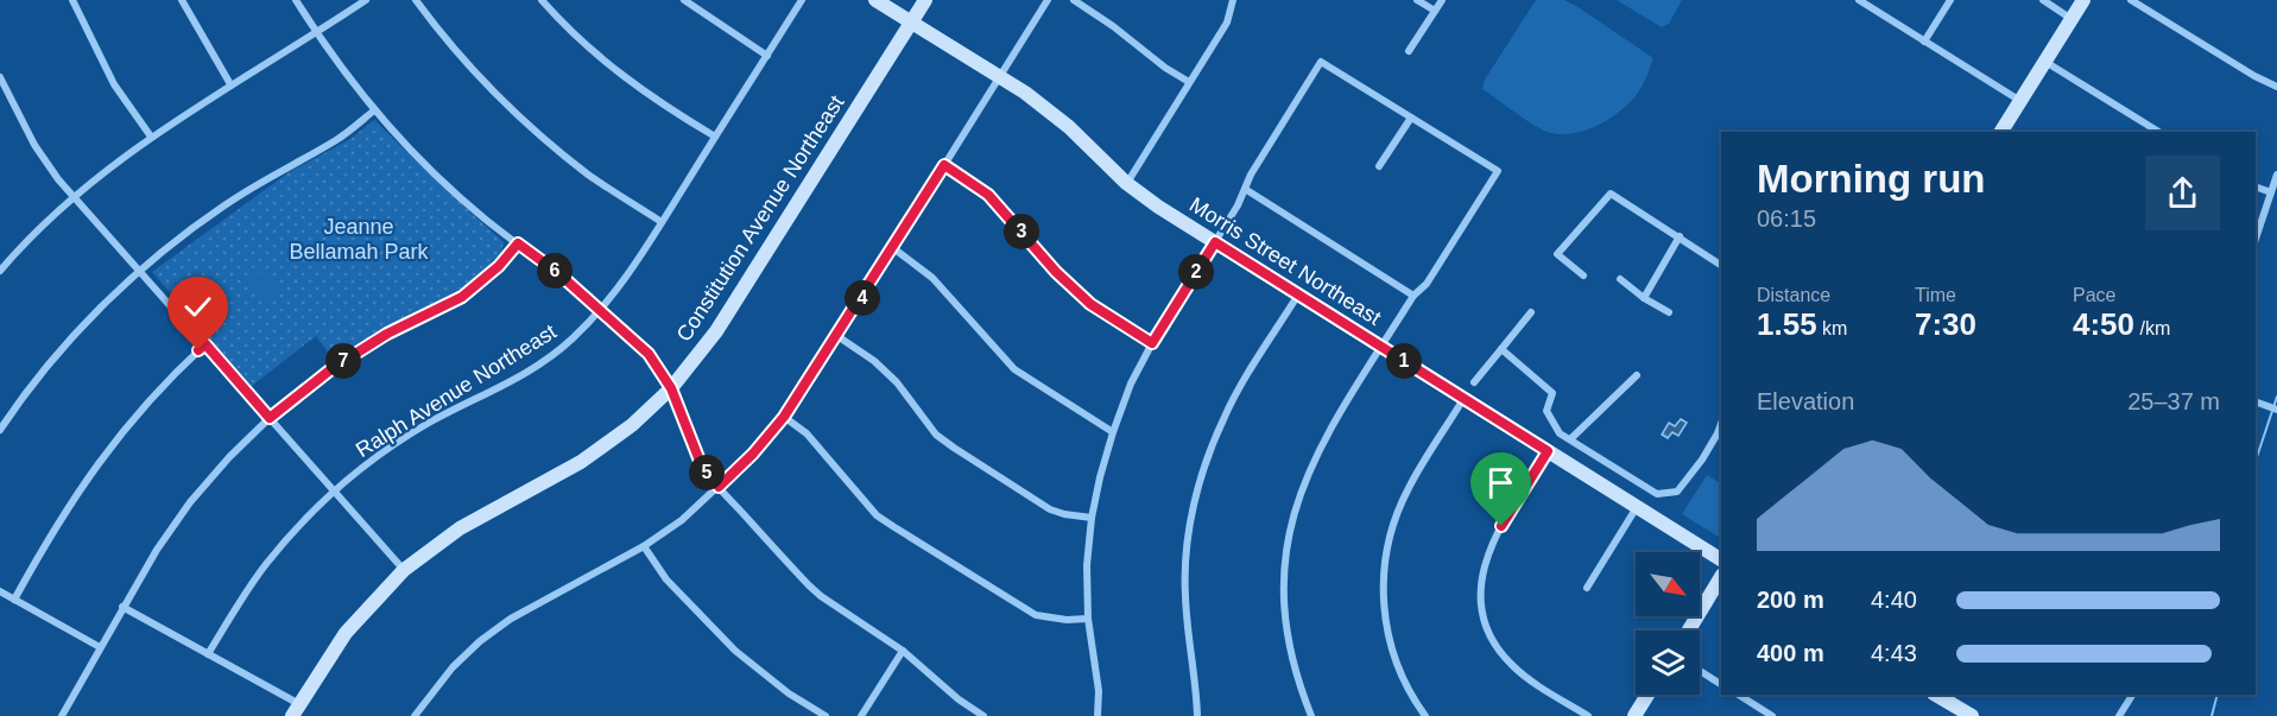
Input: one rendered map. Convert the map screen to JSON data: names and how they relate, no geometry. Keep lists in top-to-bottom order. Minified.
{"streets":{"street":["Constitution Avenue Northeast","Morris Street Northeast","Ralph Avenue Northeast"]},"crossings":[["Constitution Avenue Northeast","Morris Street Northeast"]],"parks":["Jeanne Bellamah Park"],"north":"bottom right","page":{"heading":["Morning run","06:15"],"pins":["3","6","2","4","1","7","5"],"stats":[["Distance","1.55 km"],["Time","7:30"],["Pace","4:50 /km"]],"chart":["Elevation","25–37 m"],"list":[{"name":"200 m","note":"4:40"},{"name":"400 m","note":"4:43"}]}}
